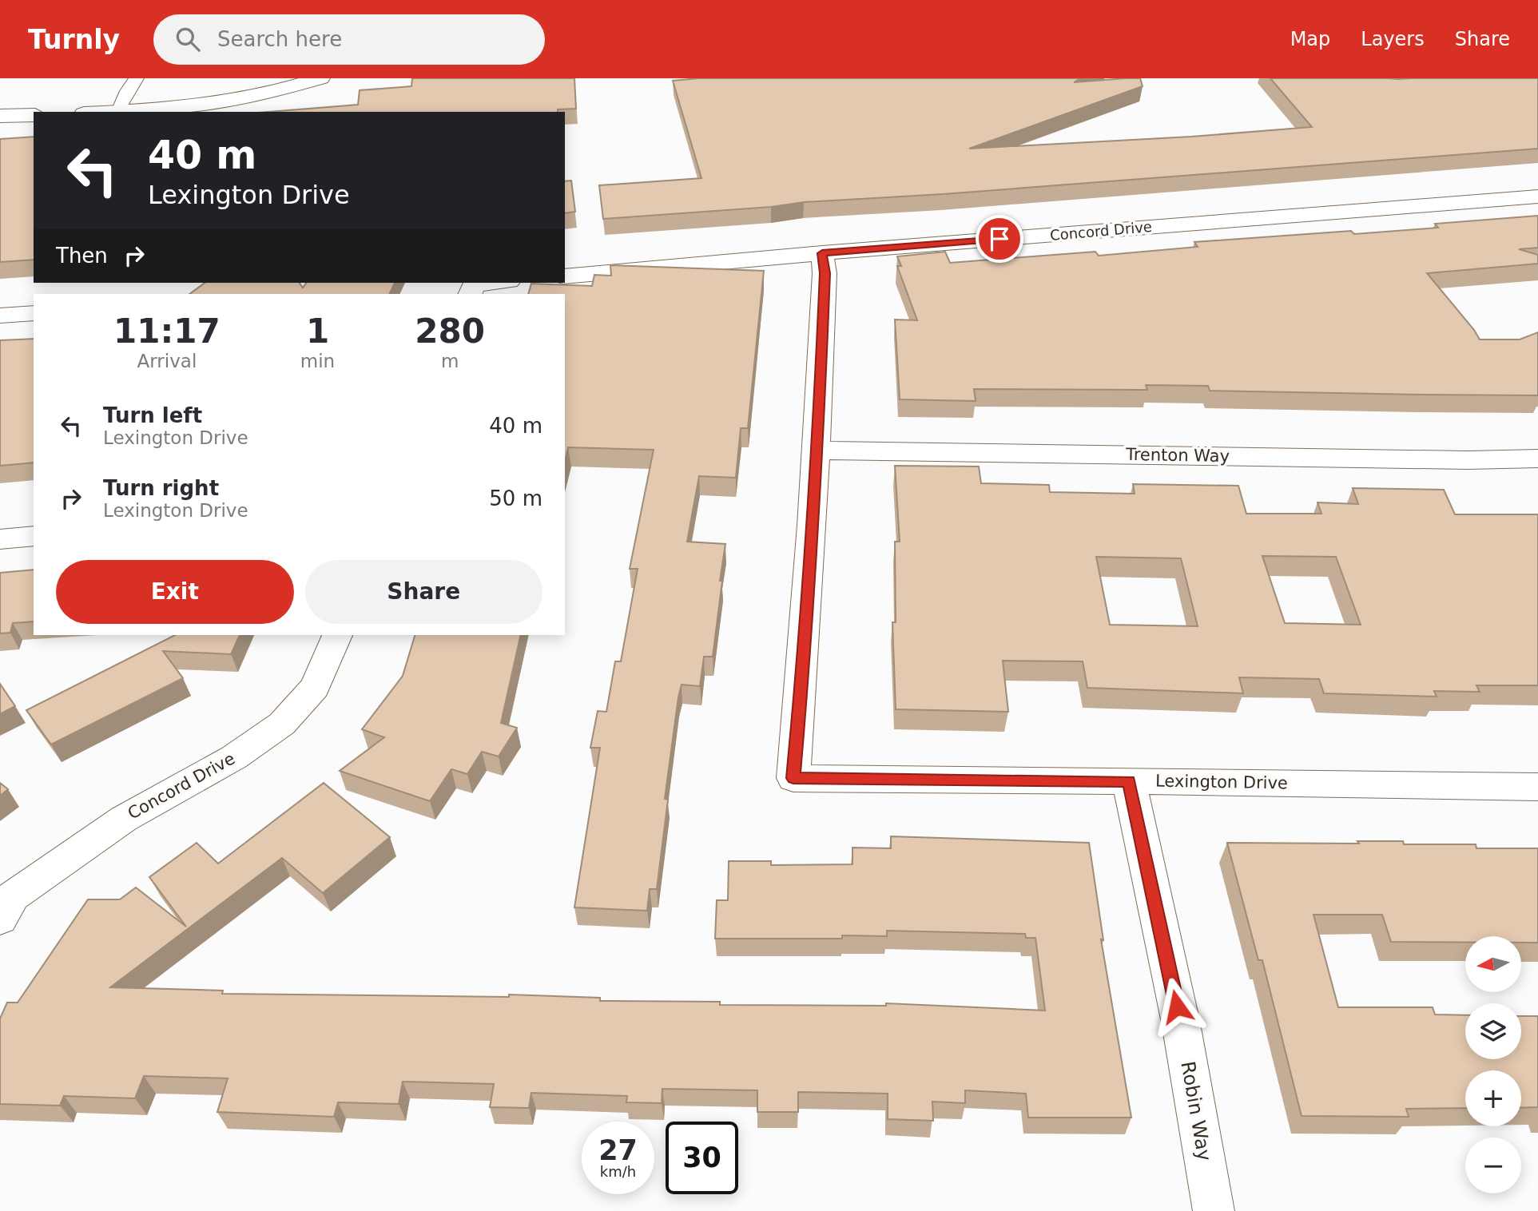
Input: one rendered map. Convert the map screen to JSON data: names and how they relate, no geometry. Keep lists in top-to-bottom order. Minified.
{"streets":{"street":["Concord Drive","Trenton Way","Lexington Drive","Robin Way"]},"crossings":[["Concord Drive","Lexington Drive"],["Trenton Way","Lexington Drive"],["Lexington Drive","Robin Way"]],"north":"left","page":{"header":"Turnly","search":"Search here","nav":["Map","Layers","Share"],"turn":["40 m","Lexington Drive"],"then":"Then","eta":["11:17","Arrival","1","min","280","m"],"list":[{"name":"Turn left","note":"Lexington Drive","value":"40 m"},{"name":"Turn right","note":"Lexington Drive","value":"50 m"}],"buttons":["Exit","Share"],"map_buttons":["+","−"],"speed":"27 km/h","limit":"30"}}
